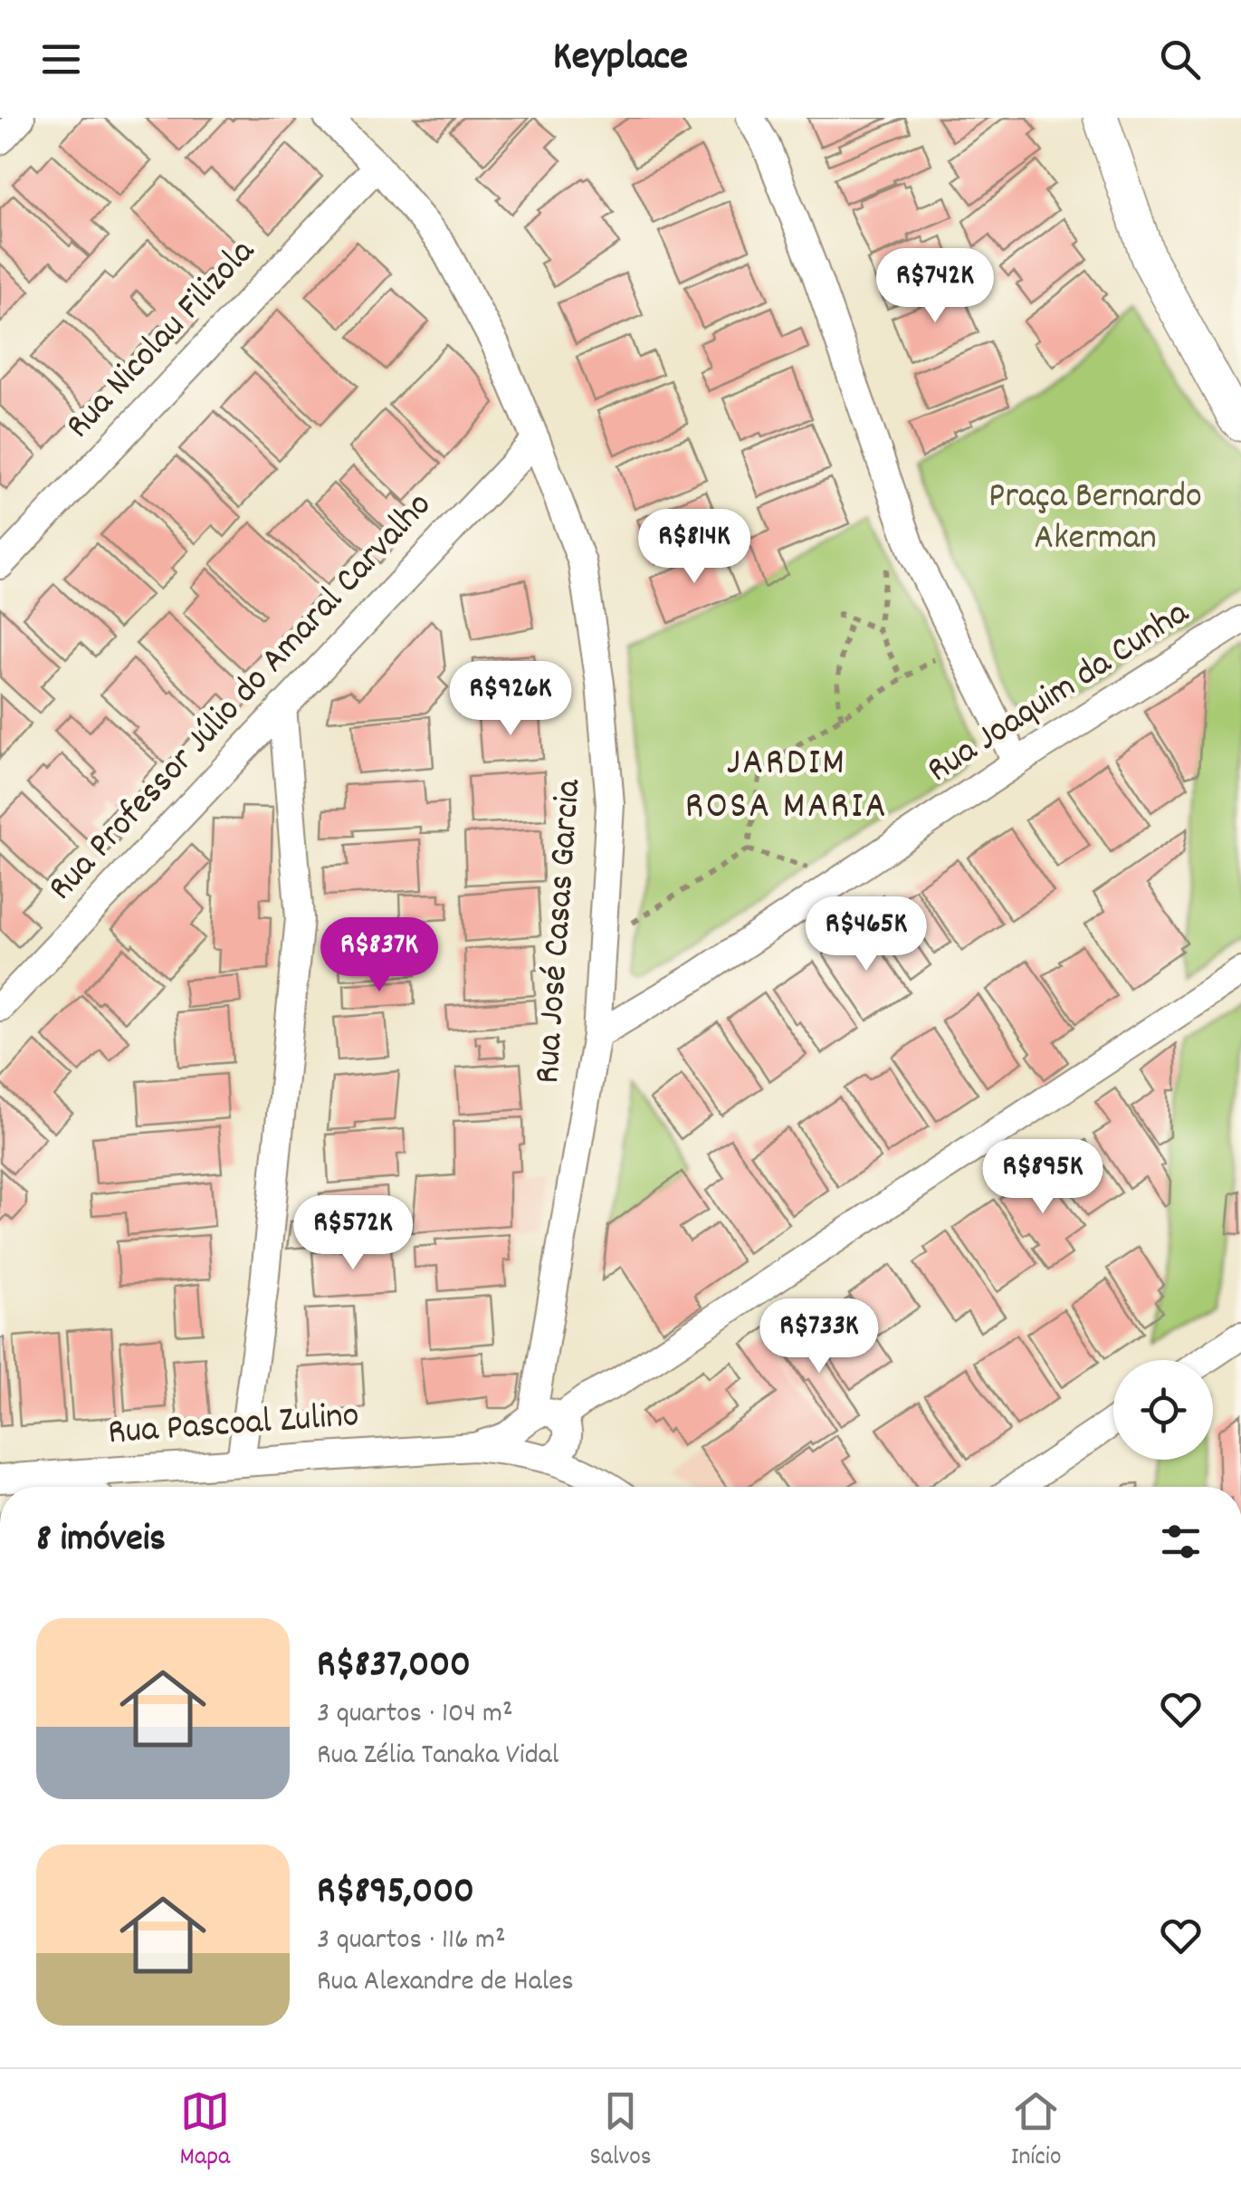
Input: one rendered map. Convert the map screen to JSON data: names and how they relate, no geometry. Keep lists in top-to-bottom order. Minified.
{"streets":{"street":["Rua Nicolau Filizola","Rua Joaquim da Cunha","Rua Professor Júlio do Amaral Carvalho","Rua José Casas Garcia","Rua Pascoal Zulino"]},"crossings":[["Rua Nicolau Filizola","Rua José Casas Garcia"],["Rua Joaquim da Cunha","Rua José Casas Garcia"],["Rua Professor Júlio do Amaral Carvalho","Rua José Casas Garcia"],["Rua José Casas Garcia","Rua Pascoal Zulino"]],"districts":["JARDIM ROSA MARIA"],"parks":["Praça Bernardo Akerman"],"page":{"header":"Keyplace","price":["R$742K","R$814K","R$926K","R$465K","R$837K","R$895K","R$572K","R$733K"],"heading":"8 imóveis","list":[{"name":"R$837,000","note":"3 quartos · 104 m² · Rua Zélia Tanaka Vidal"},{"name":"R$895,000","note":"3 quartos · 116 m² · Rua Alexandre de Hales"}],"tabs":["Mapa","Salvos","Início"]}}
